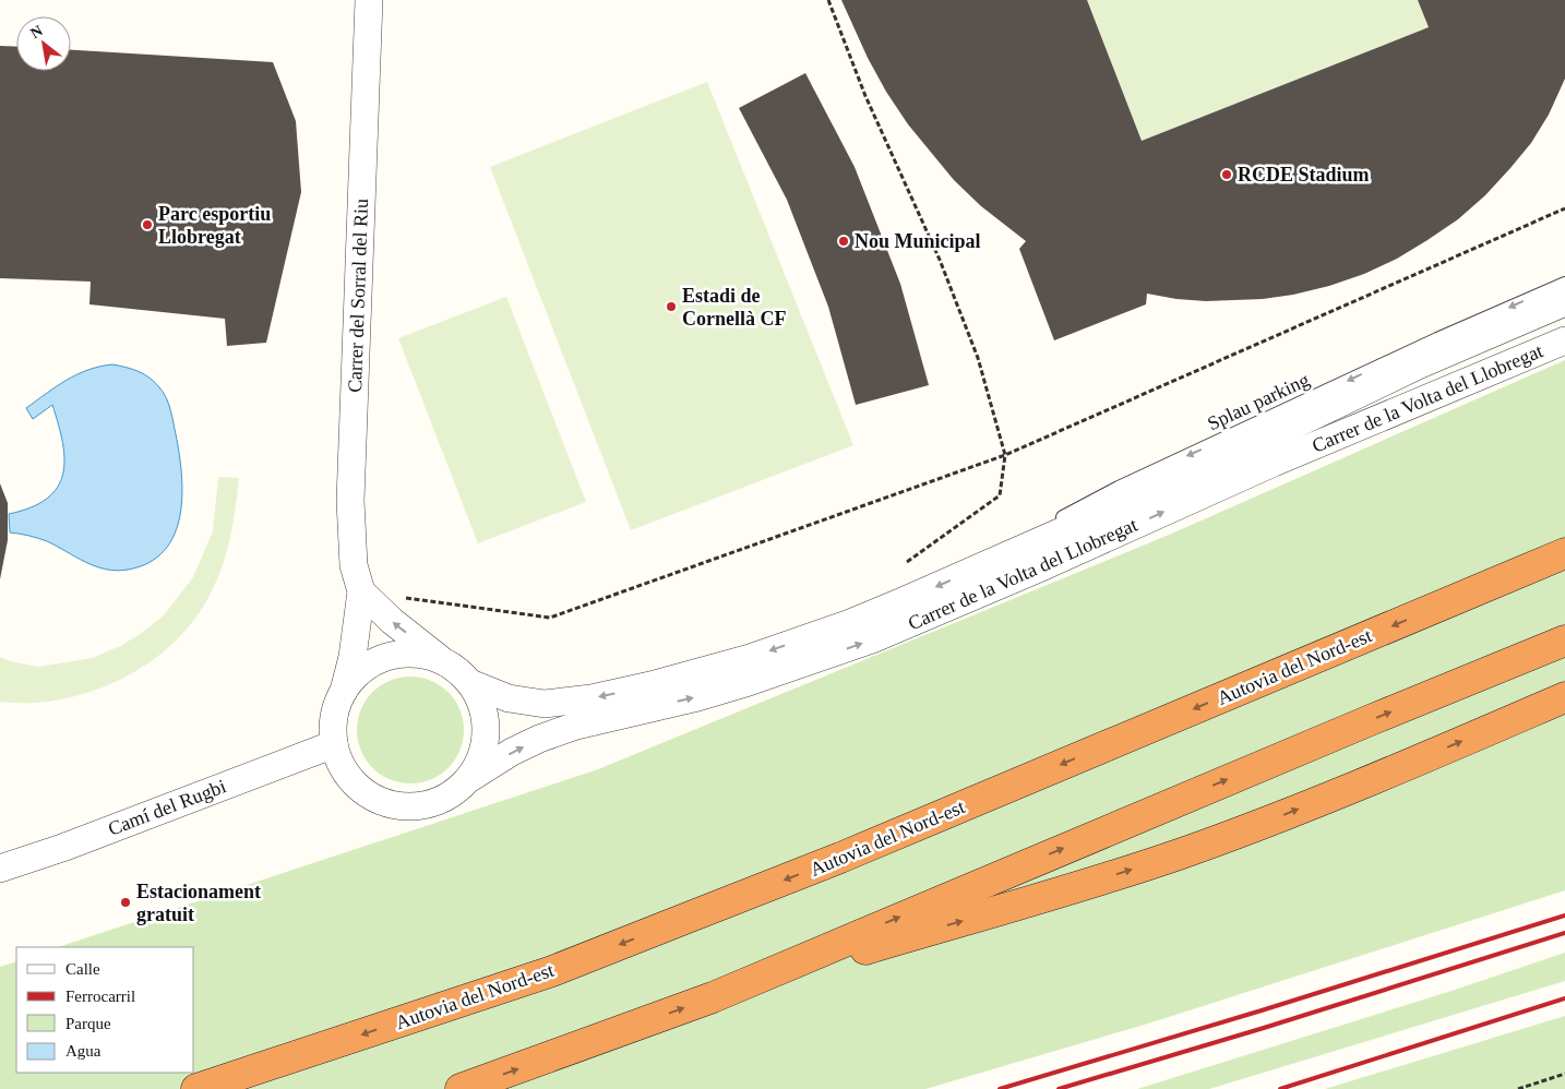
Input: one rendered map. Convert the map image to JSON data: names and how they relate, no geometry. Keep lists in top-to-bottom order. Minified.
{"streets":{"highway":["Autovia del Nord-est"],"street":["Carrer del Sorral del Riu","Carrer de la Volta del Llobregat","Camí del Rugbi"],"lane":["Splau parking"]},"crossings":[["Carrer del Sorral del Riu","Carrer de la Volta del Llobregat"],["Carrer del Sorral del Riu","Camí del Rugbi"],["Carrer de la Volta del Llobregat","Splau parking"],["Carrer de la Volta del Llobregat","Camí del Rugbi"]],"one_way":["Splau parking"],"places":["RCDE Stadium","Parc esportiu Llobregat","Nou Municipal","Estadi de Cornellà CF","Estacionament gratuit"],"legend":["Calle","Ferrocarril","Parque","Agua"],"north":"top left"}
